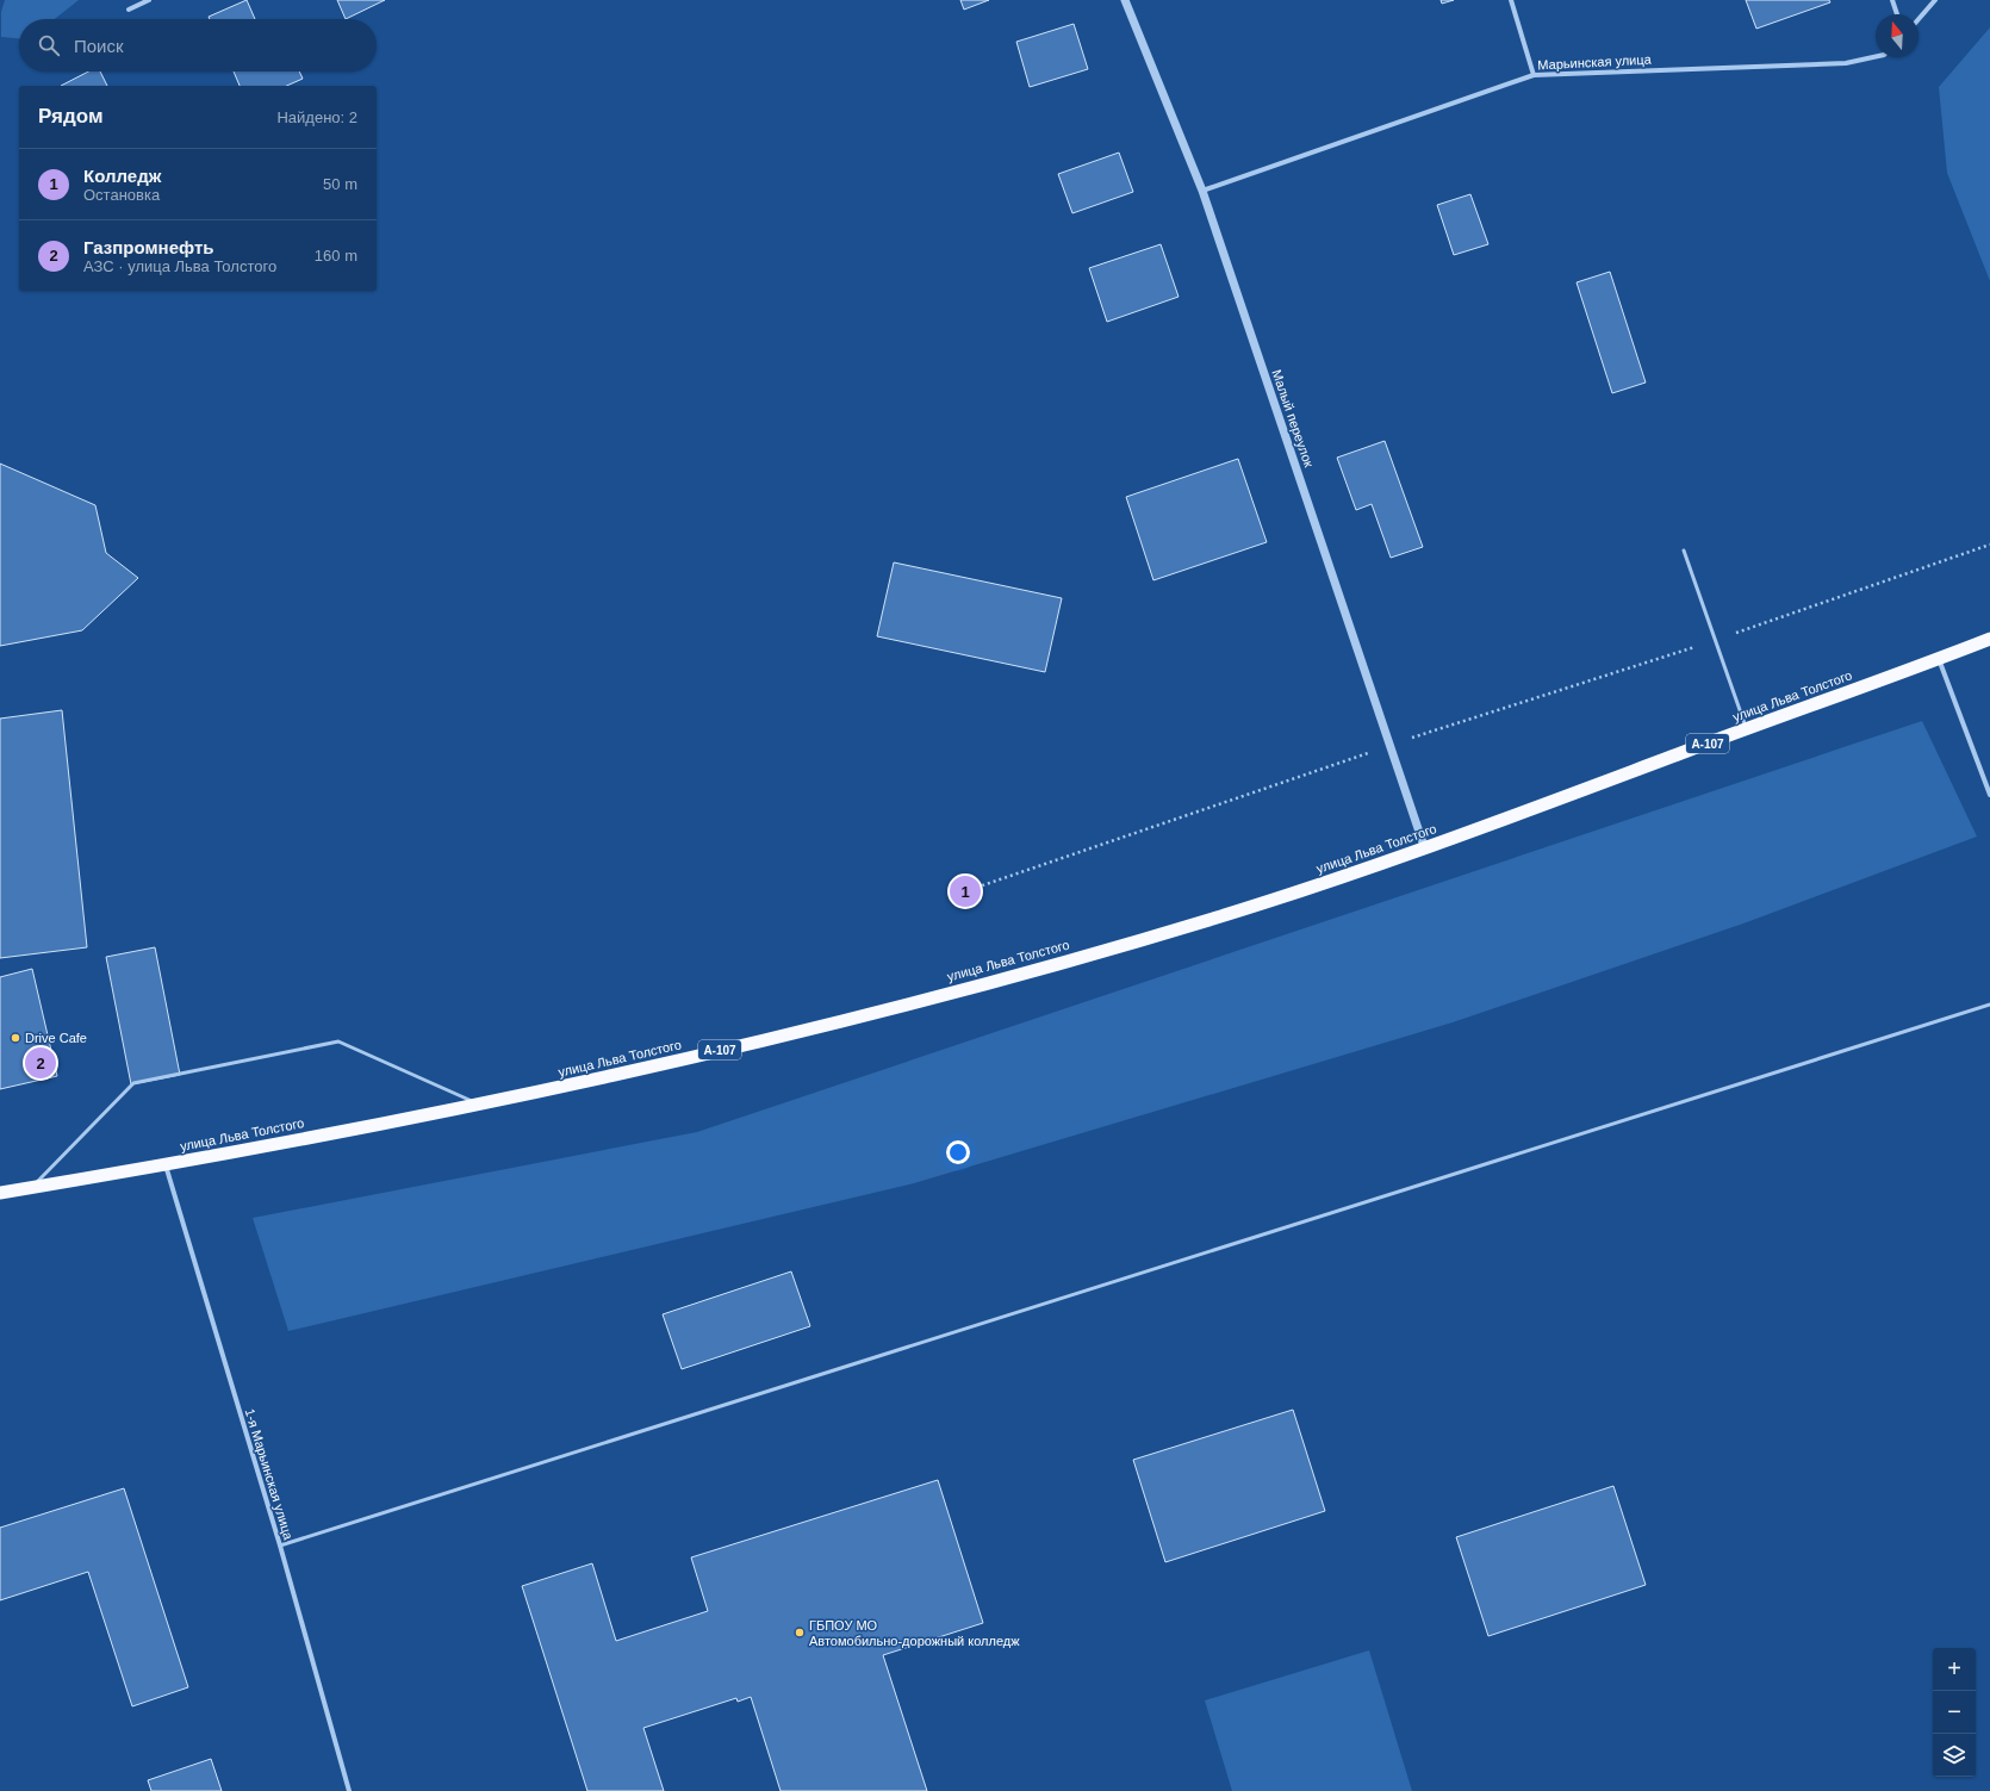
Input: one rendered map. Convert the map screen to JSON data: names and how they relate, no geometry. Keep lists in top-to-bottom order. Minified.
{"streets":{"highway":["улица Льва Толстого","А-107"],"street":["Марьинская улица","Малый переулок","1-я Марьинская улица"]},"crossings":[["Марьинская улица","Малый переулок"],["Малый переулок","улица Льва Толстого"],["улица Льва Толстого","1-я Марьинская улица"]],"places":["Drive Cafe","ГБПОУ МО Автомобильно-дорожный колледж"],"north":"top","page":{"search":"Поиск","heading":["Рядом","Найдено: 2"],"list":[{"mark":"1","name":"Колледж","note":"Остановка","value":"50 m"},{"mark":"2","name":"Газпромнефть","note":"АЗС · улица Льва Толстого","value":"160 m"}],"pins":["1","2"],"map_buttons":["+","−"]}}
